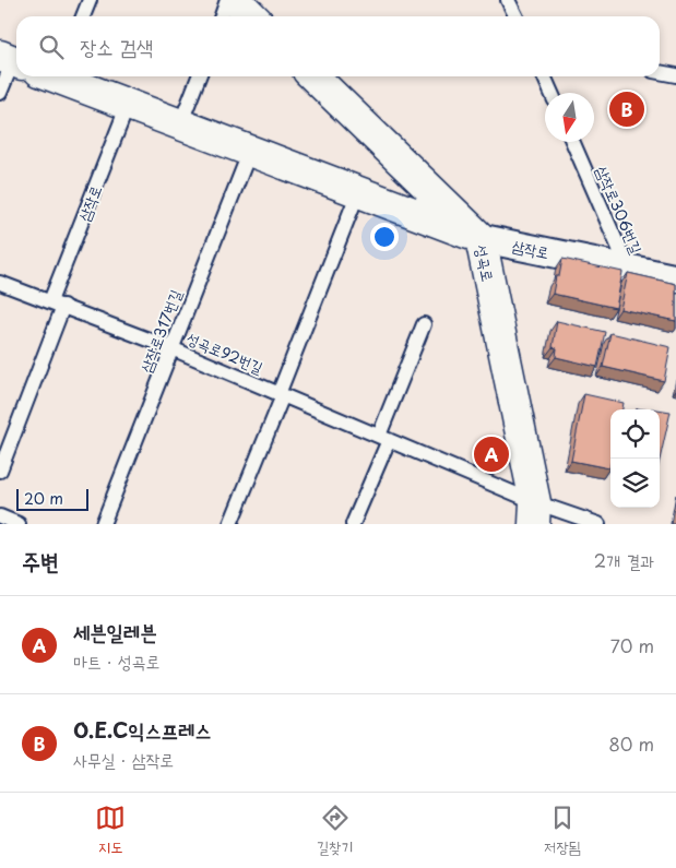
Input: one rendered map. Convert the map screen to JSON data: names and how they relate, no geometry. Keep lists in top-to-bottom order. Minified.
{"streets":{"street":["삼작로","성곡로"],"lane":["삼작로306번길","삼작로317번길","성곡로92번길"]},"crossings":[["삼작로","삼작로306번길"],["삼작로","성곡로"],["삼작로","삼작로317번길"],["삼작로","성곡로92번길"],["성곡로","성곡로92번길"],["삼작로317번길","성곡로92번길"]],"scale_bar":"20 m","north":"bottom","page":{"search":"장소 검색","pins":["B","A"],"scale":"20 m","heading":["주변","2개 결과"],"list":[{"mark":"A","name":"세븐일레븐","note":"마트 · 성곡로","value":"70 m"},{"mark":"B","name":"O.E.C익스프레스","note":"사무실 · 삼작로","value":"80 m"}],"nav":["지도","길찾기","저장됨"]}}
